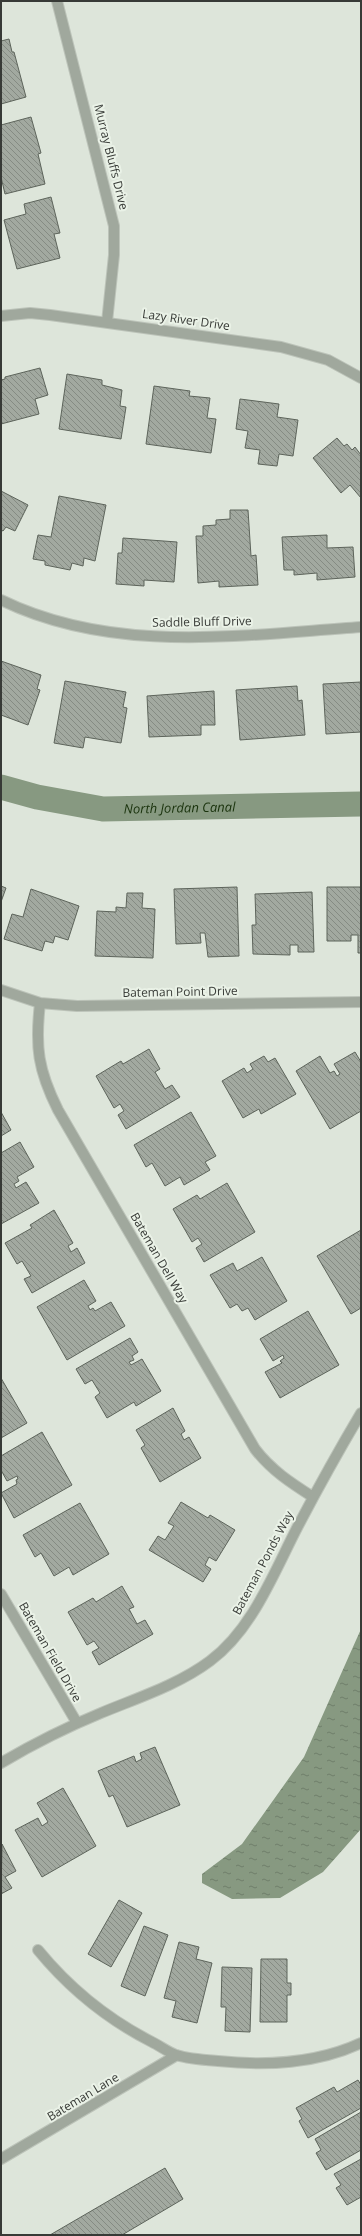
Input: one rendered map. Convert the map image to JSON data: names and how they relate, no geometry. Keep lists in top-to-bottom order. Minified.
{"streets":{"street":["Murray Bluffs Drive","Lazy River Drive","Saddle Bluff Drive","Bateman Point Drive","Bateman Dell Way","Bateman Ponds Way","Bateman Field Drive","Bateman Lane"]},"crossings":[["Murray Bluffs Drive","Lazy River Drive"],["Bateman Point Drive","Bateman Dell Way"],["Bateman Dell Way","Bateman Ponds Way"],["Bateman Ponds Way","Bateman Field Drive"]],"water":["North Jordan Canal"]}
